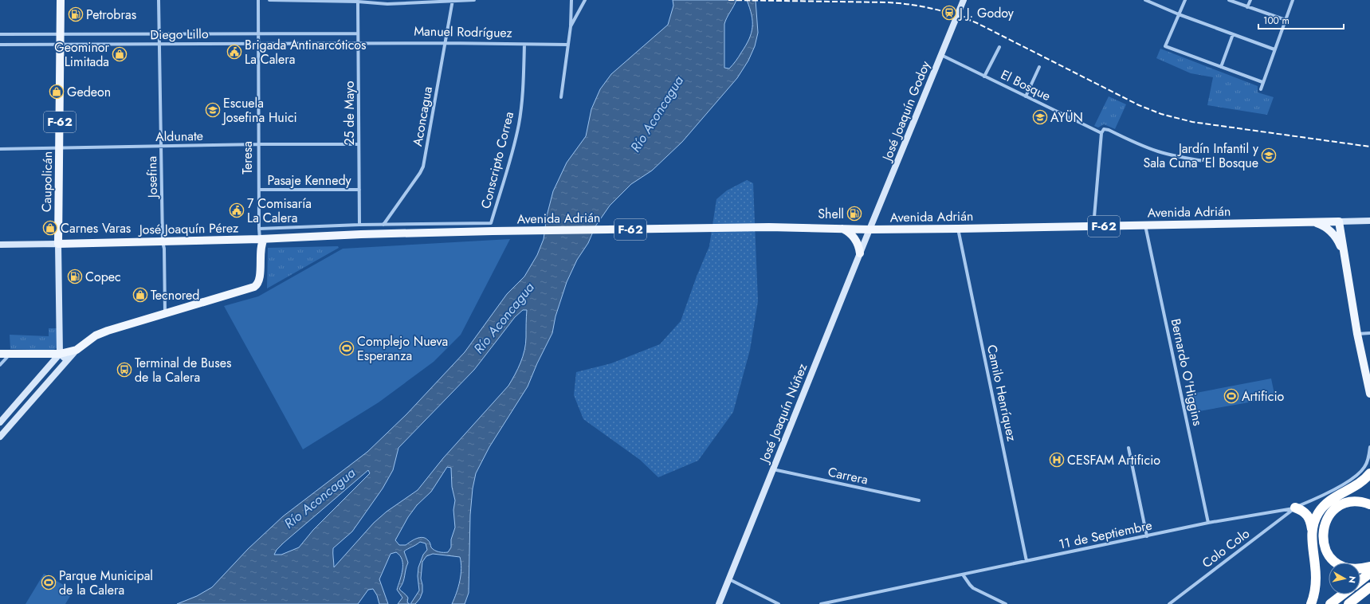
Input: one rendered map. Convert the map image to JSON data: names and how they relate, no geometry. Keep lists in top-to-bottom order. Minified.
{"streets":{"main road":["F-62","Teresa","Caupolicán","Avenida Adrián","José Joaquín Pérez"],"street":["Manuel Rodríguez","Diego Lillo","El Bosque","José Joaquín Godoy","25 de Mayo","Aconcagua","Aldunate","Conscripto Correa","Josefina","Pasaje Kennedy","Bernardo O'Higgins","Camilo Henríquez","José Joaquín Núñez","Carrera","11 de Septiembre","Colo Colo"]},"crossings":[["Manuel Rodríguez","Diego Lillo"],["Manuel Rodríguez","25 de Mayo"],["Manuel Rodríguez","Aconcagua"],["Manuel Rodríguez","Conscripto Correa"],["Diego Lillo","25 de Mayo"],["Diego Lillo","Teresa"],["Diego Lillo","Josefina"],["Diego Lillo","Caupolicán"],["El Bosque","José Joaquín Godoy"],["José Joaquín Godoy","Avenida Adrián"],["José Joaquín Godoy","José Joaquín Núñez"],["25 de Mayo","Aldunate"],["25 de Mayo","Pasaje Kennedy"],["Aldunate","Teresa"],["Aldunate","Josefina"],["Aldunate","Caupolicán"],["Teresa","Josefina"],["Teresa","Pasaje Kennedy"],["Teresa","José Joaquín Pérez"],["Conscripto Correa","Avenida Adrián"],["Conscripto Correa","José Joaquín Pérez"],["Josefina","José Joaquín Pérez"],["Caupolicán","José Joaquín Pérez"],["Avenida Adrián","José Joaquín Pérez"],["Avenida Adrián","Bernardo O'Higgins"],["Avenida Adrián","Camilo Henríquez"],["Avenida Adrián","José Joaquín Núñez"],["Bernardo O'Higgins","11 de Septiembre"],["Camilo Henríquez","11 de Septiembre"],["José Joaquín Núñez","Carrera"],["11 de Septiembre","Colo Colo"]],"water":["Río Aconcagua"],"places":{"station":["J.J. Godoy"],"fuel station":["Petrobras","Shell","Copec"],"public building":["Brigada Antinarcóticos La Calera","7 Comisaría La Calera"],"shop":["Geominor Limitada","Gedeon","Carnes Varas","Tecnored"],"school or university":["Escuela Josefina Huici","AYÜN","Jardín Infantil y Sala Cuna 'El Bosque"],"sports":["Complejo Nueva Esperanza","Artificio","Parque Municipal de la Calera"],"bus stop":["Terminal de Buses de la Calera"],"hospital":["CESFAM Artificio"]},"scale_bar":"100 m","north":"right"}
